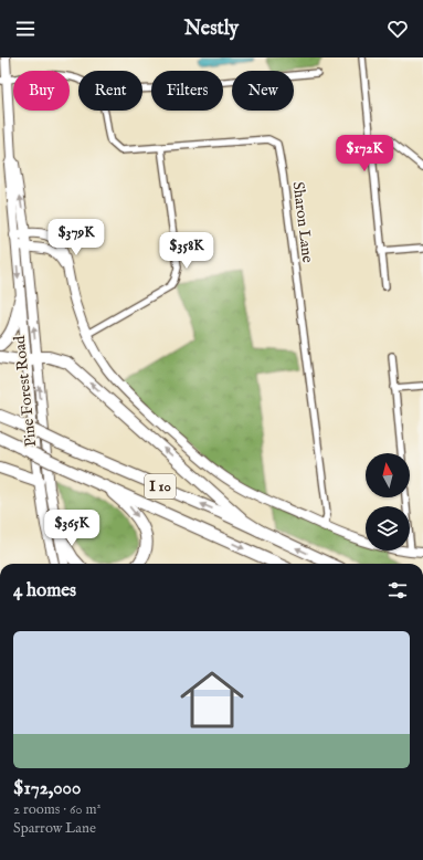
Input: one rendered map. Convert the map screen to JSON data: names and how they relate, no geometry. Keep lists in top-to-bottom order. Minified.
{"streets":{"highway":["I 10"],"main road":["Pine Forest Road"],"street":["Sharon Lane"]},"crossings":[["Sharon Lane","Pine Forest Road"]],"north":"top","page":{"header":"Nestly","chip":["Buy","Rent","Filters","New"],"price":["$172K","$379K","$358K","$365K"],"heading":"4 homes","list":[{"name":"$172,000","note":"2 rooms · 60 m² · Sparrow Lane"}]}}
